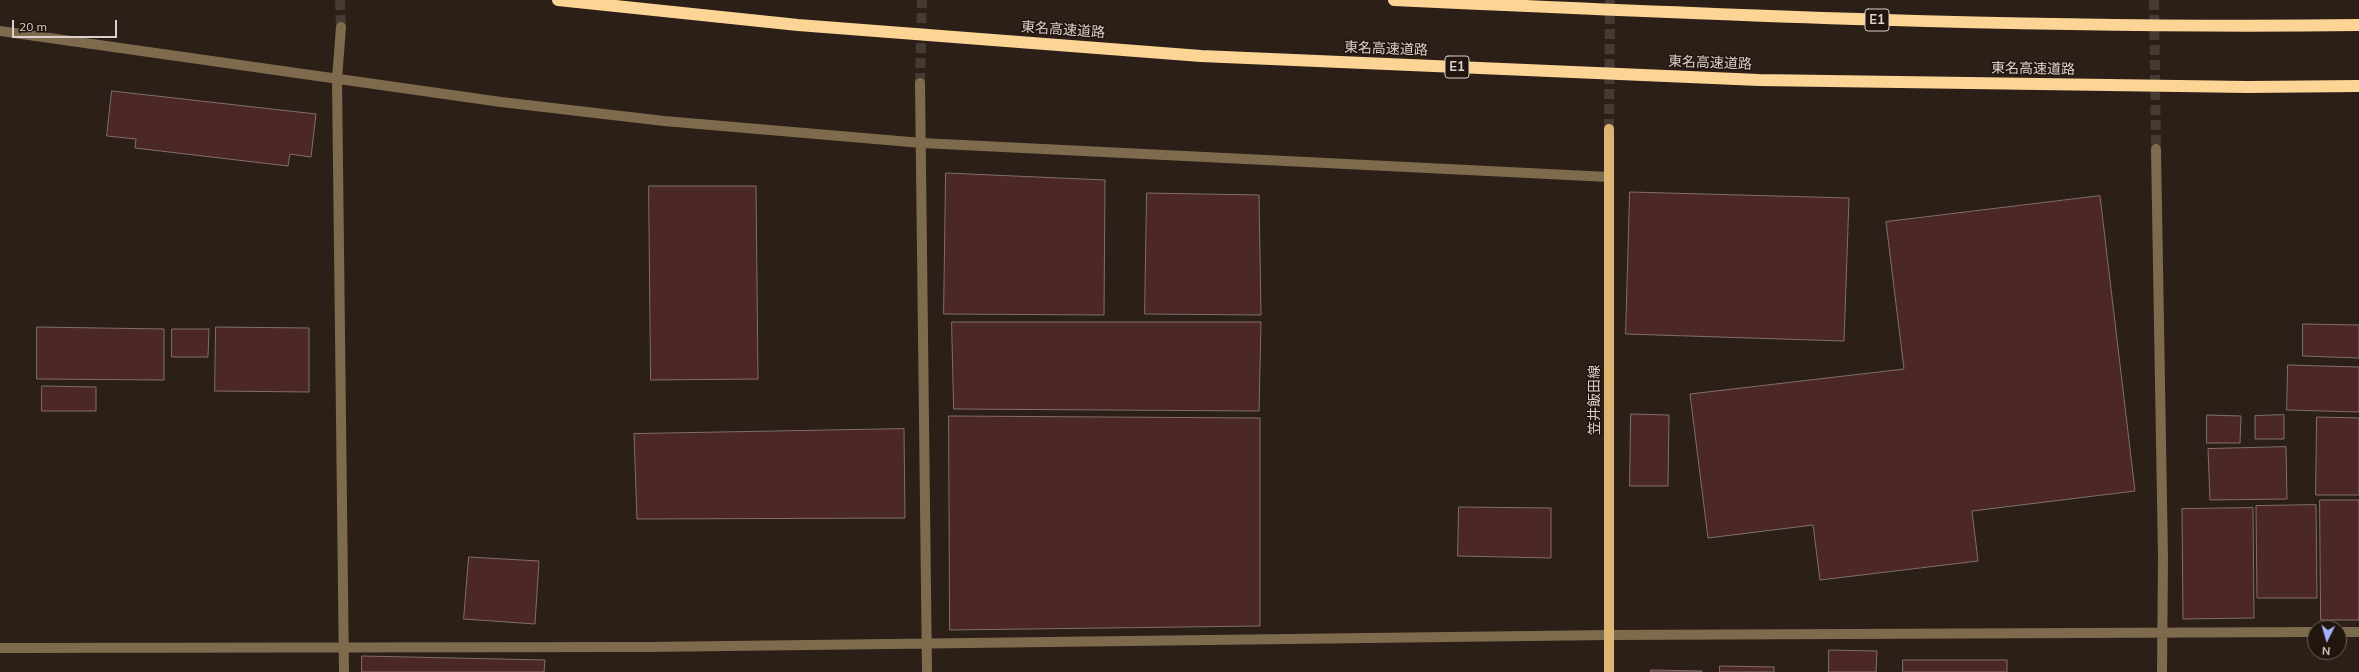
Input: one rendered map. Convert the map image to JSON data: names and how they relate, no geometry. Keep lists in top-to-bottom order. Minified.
{"streets":{"highway":["E1","東名高速道路"],"main road":["笠井飯田線"]},"scale_bar":"20 m","north":"bottom"}
